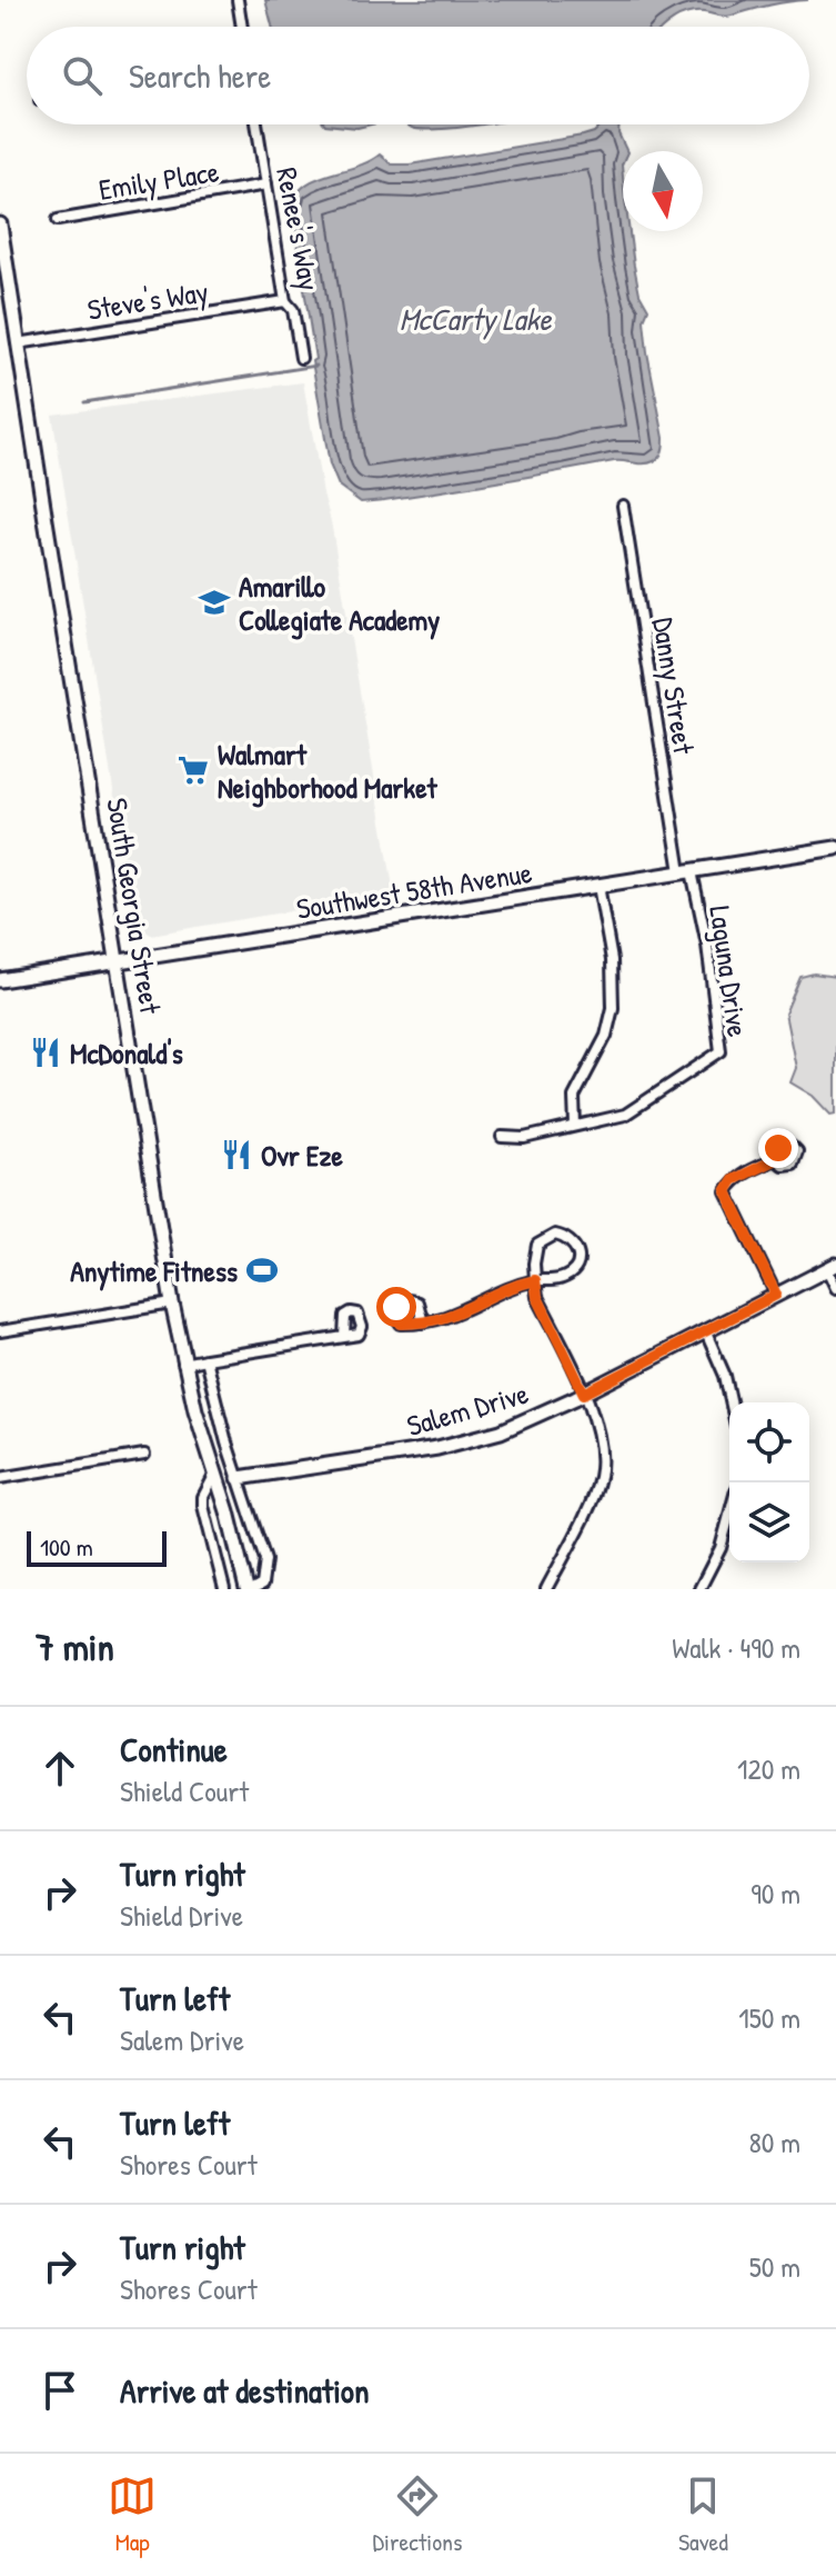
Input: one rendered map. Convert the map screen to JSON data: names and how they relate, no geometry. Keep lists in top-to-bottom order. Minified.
{"streets":{"main road":["Southwest 58th Avenue","South Georgia Street","Salem Drive"],"street":["Emily Place","Renee's Way","Steve's Way","Danny Street","Laguna Drive"]},"crossings":[["Emily Place","Renee's Way"],["Renee's Way","Steve's Way"],["Steve's Way","South Georgia Street"],["Danny Street","Southwest 58th Avenue"],["Danny Street","Laguna Drive"],["Southwest 58th Avenue","South Georgia Street"],["Southwest 58th Avenue","Laguna Drive"]],"water":["McCarty Lake"],"places":{"school or university":["Amarillo Collegiate Academy"],"supermarket":["Walmart Neighborhood Market"],"restaurant":["McDonald's","Ovr Eze"],"sports":["Anytime Fitness"]},"scale_bar":"100 m","north":"bottom","page":{"search":"Search here","scale":"100 m","heading":["7 min","Walk · 490 m"],"list":[["Continue","Shield Court","120 m"],["Turn right","Shield Drive","90 m"],["Turn left","Salem Drive","150 m"],["Turn left","Shores Court","80 m"],["Turn right","Shores Court","50 m"],"Arrive at destination"],"nav":["Map","Directions","Saved"]}}
